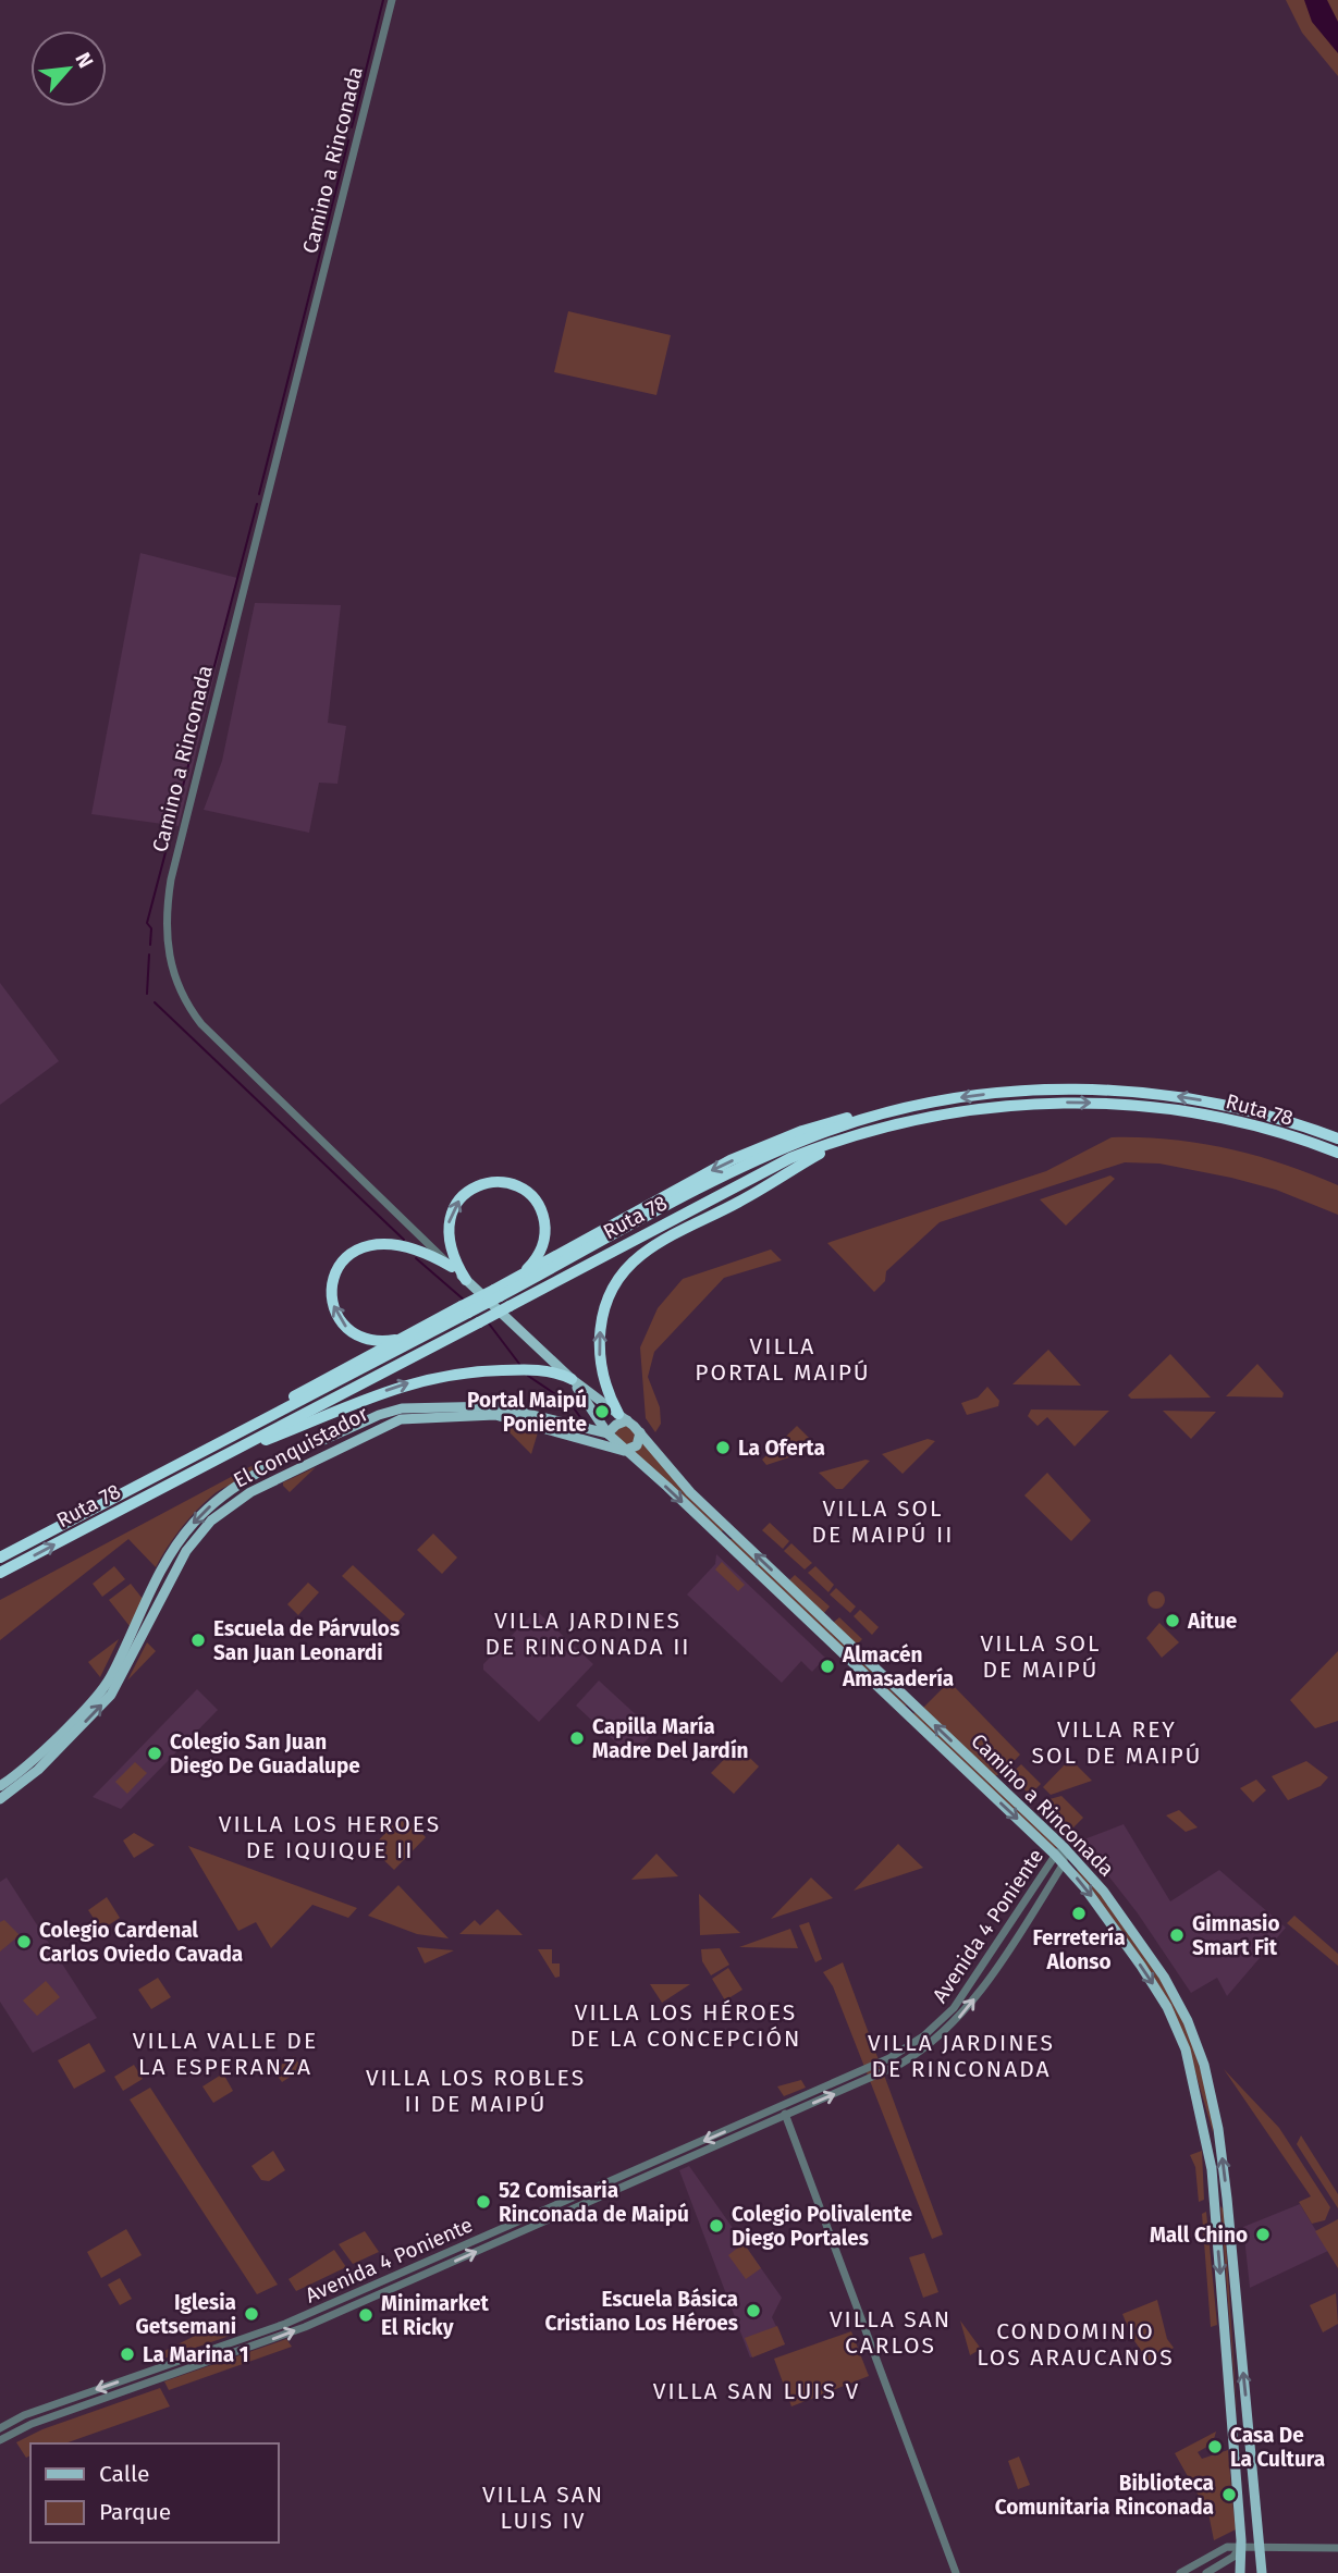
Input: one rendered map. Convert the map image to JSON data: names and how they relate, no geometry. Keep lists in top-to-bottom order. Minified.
{"streets":{"highway":["Ruta 78"],"main road":["Camino a Rinconada","El Conquistador"],"street":["Avenida 4 Poniente"]},"crossings":[["Camino a Rinconada","El Conquistador"],["Camino a Rinconada","Avenida 4 Poniente"]],"districts":["VILLA PORTAL MAIPÚ","VILLA SOL DE MAIPÚ II","VILLA JARDINES DE RINCONADA II","VILLA SOL DE MAIPÚ","VILLA REY SOL DE MAIPÚ","VILLA LOS HEROES DE IQUIQUE II","VILLA LOS HÉROES DE LA CONCEPCIÓN","VILLA VALLE DE LA ESPERANZA","VILLA JARDINES DE RINCONADA","VILLA LOS ROBLES II DE MAIPÚ","VILLA SAN CARLOS","CONDOMINIO LOS ARAUCANOS","VILLA SAN LUIS V","VILLA SAN LUIS IV"],"places":["Portal Maipú Poniente","La Oferta","Aitue","Escuela de Párvulos San Juan Leonardi","Almacén Amasadería","Capilla María Madre Del Jardín","Colegio San Juan Diego De Guadalupe","Ferretería Alonso","Gimnasio Smart Fit","Colegio Cardenal Carlos Oviedo Cavada","52 Comisaria Rinconada de Maipú","Colegio Polivalente Diego Portales","Mall Chino","Escuela Básica Cristiano Los Héroes","Iglesia Getsemani","Minimarket El Ricky","La Marina 1","Casa De La Cultura","Biblioteca Comunitaria Rinconada"],"legend":["Calle","Parque"],"north":"top right"}
